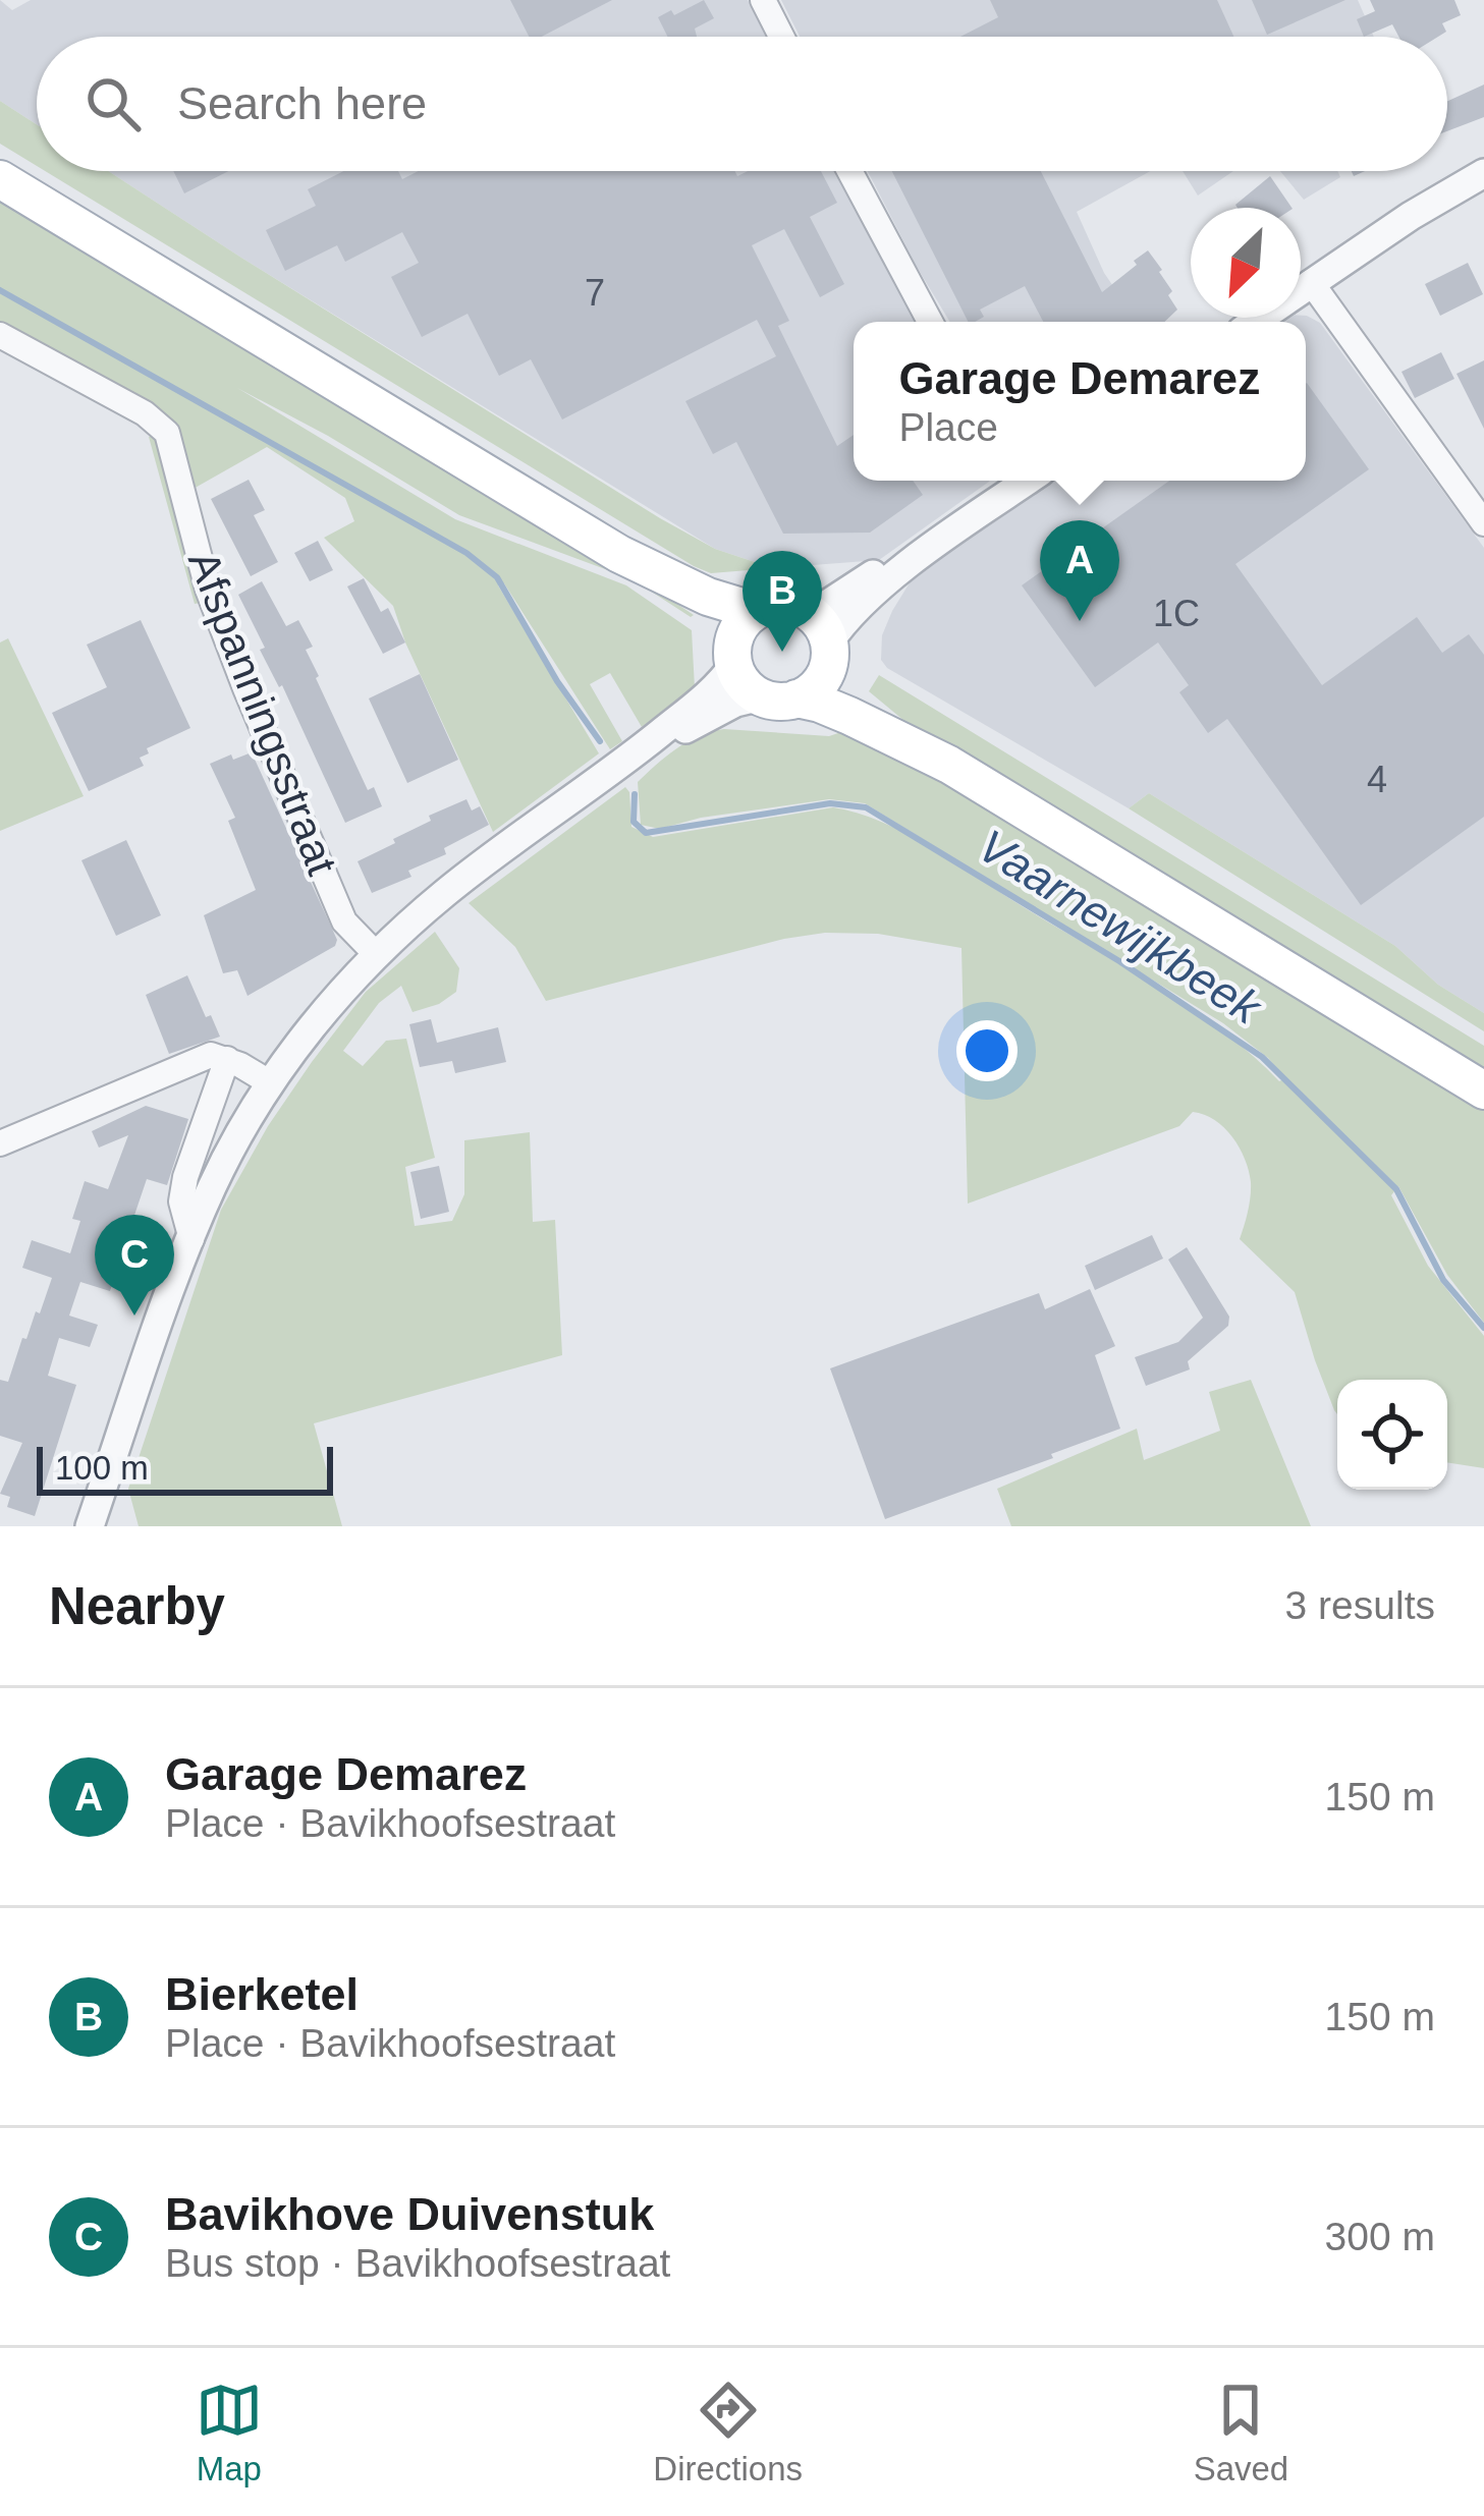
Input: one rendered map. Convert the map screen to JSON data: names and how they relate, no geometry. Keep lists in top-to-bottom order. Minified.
{"streets":{"street":["Afspanningsstraat"]},"water":["Vaarnewijkbeek"],"house_numbers":["7","1C","4"],"scale_bar":"100 m","north":"bottom left","page":{"search":"Search here","popup":["Garage Demarez","Place"],"pins":["A","B","C"],"scale":"100 m","heading":["Nearby","3 results"],"list":[{"mark":"A","name":"Garage Demarez","note":"Place · Bavikhoofsestraat","value":"150 m"},{"mark":"B","name":"Bierketel","note":"Place · Bavikhoofsestraat","value":"150 m"},{"mark":"C","name":"Bavikhove Duivenstuk","note":"Bus stop · Bavikhoofsestraat","value":"300 m"}],"nav":["Map","Directions","Saved"]}}
